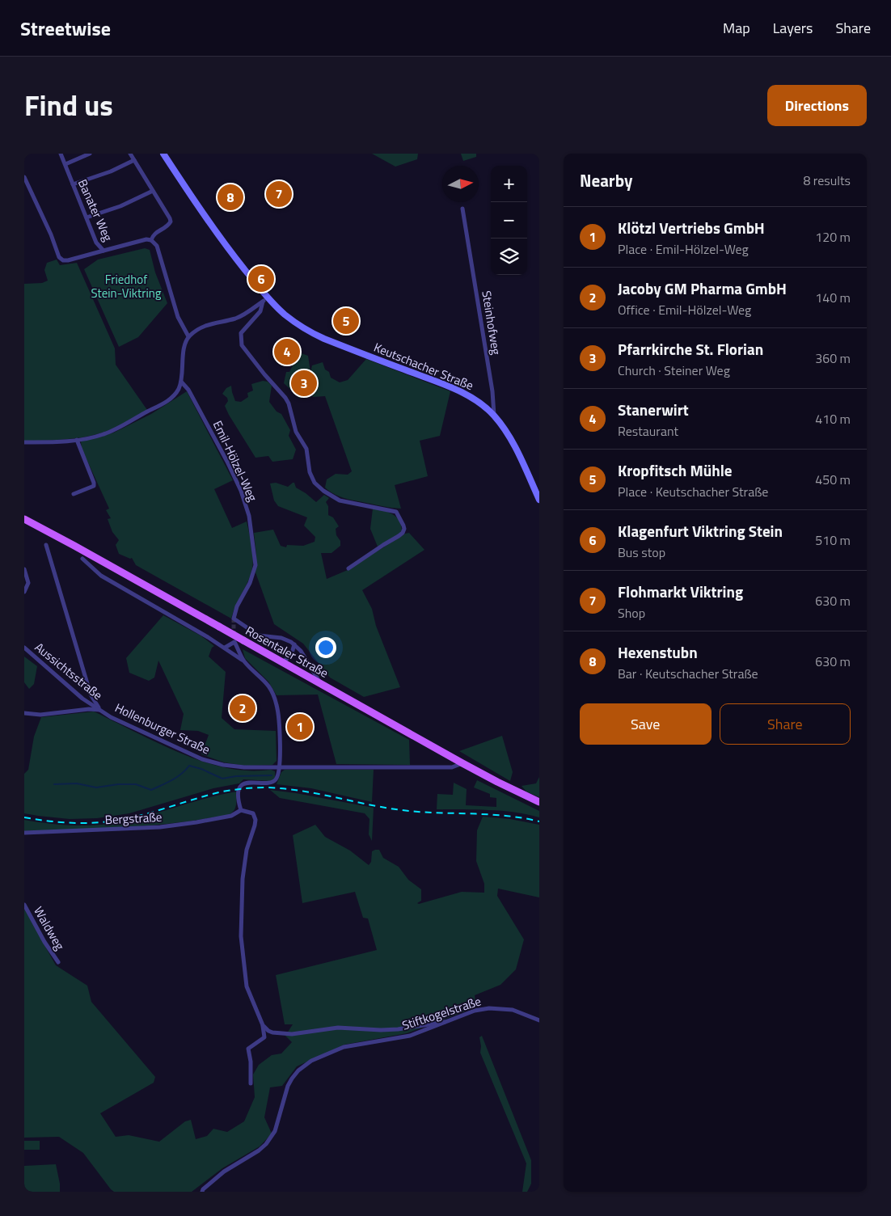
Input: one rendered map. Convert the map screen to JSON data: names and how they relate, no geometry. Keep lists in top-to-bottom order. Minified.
{"streets":{"main road":["Keutschacher Straße","Rosentaler Straße"],"street":["Banater Weg","Steinhofweg","Emil-Hölzel-Weg","Aussichtsstraße","Hollenburger Straße","Bergstraße","Waldweg","Stiftkogelstraße"]},"crossings":[["Steinhofweg","Keutschacher Straße"],["Rosentaler Straße","Hollenburger Straße"],["Aussichtsstraße","Hollenburger Straße"]],"parks":["Friedhof Stein-Viktring"],"north":"right","page":{"header":"Streetwise","nav":["Map","Layers","Share"],"title":"Find us","buttons":["Directions",["Save","Share"]],"heading":["Nearby","8 results"],"map_buttons":["+","−"],"pins":["7","8","6","5","4","3","2","1"],"list":[{"mark":"1","name":"Klötzl Vertriebs GmbH","note":"Place · Emil-Hölzel-Weg","value":"120 m"},{"mark":"2","name":"Jacoby GM Pharma GmbH","note":"Office · Emil-Hölzel-Weg","value":"140 m"},{"mark":"3","name":"Pfarrkirche St. Florian","note":"Church · Steiner Weg","value":"360 m"},{"mark":"4","name":"Stanerwirt","note":"Restaurant","value":"410 m"},{"mark":"5","name":"Kropfitsch Mühle","note":"Place · Keutschacher Straße","value":"450 m"},{"mark":"6","name":"Klagenfurt Viktring Stein","note":"Bus stop","value":"510 m"},{"mark":"7","name":"Flohmarkt Viktring","note":"Shop","value":"630 m"},{"mark":"8","name":"Hexenstubn","note":"Bar · Keutschacher Straße","value":"630 m"}]}}
